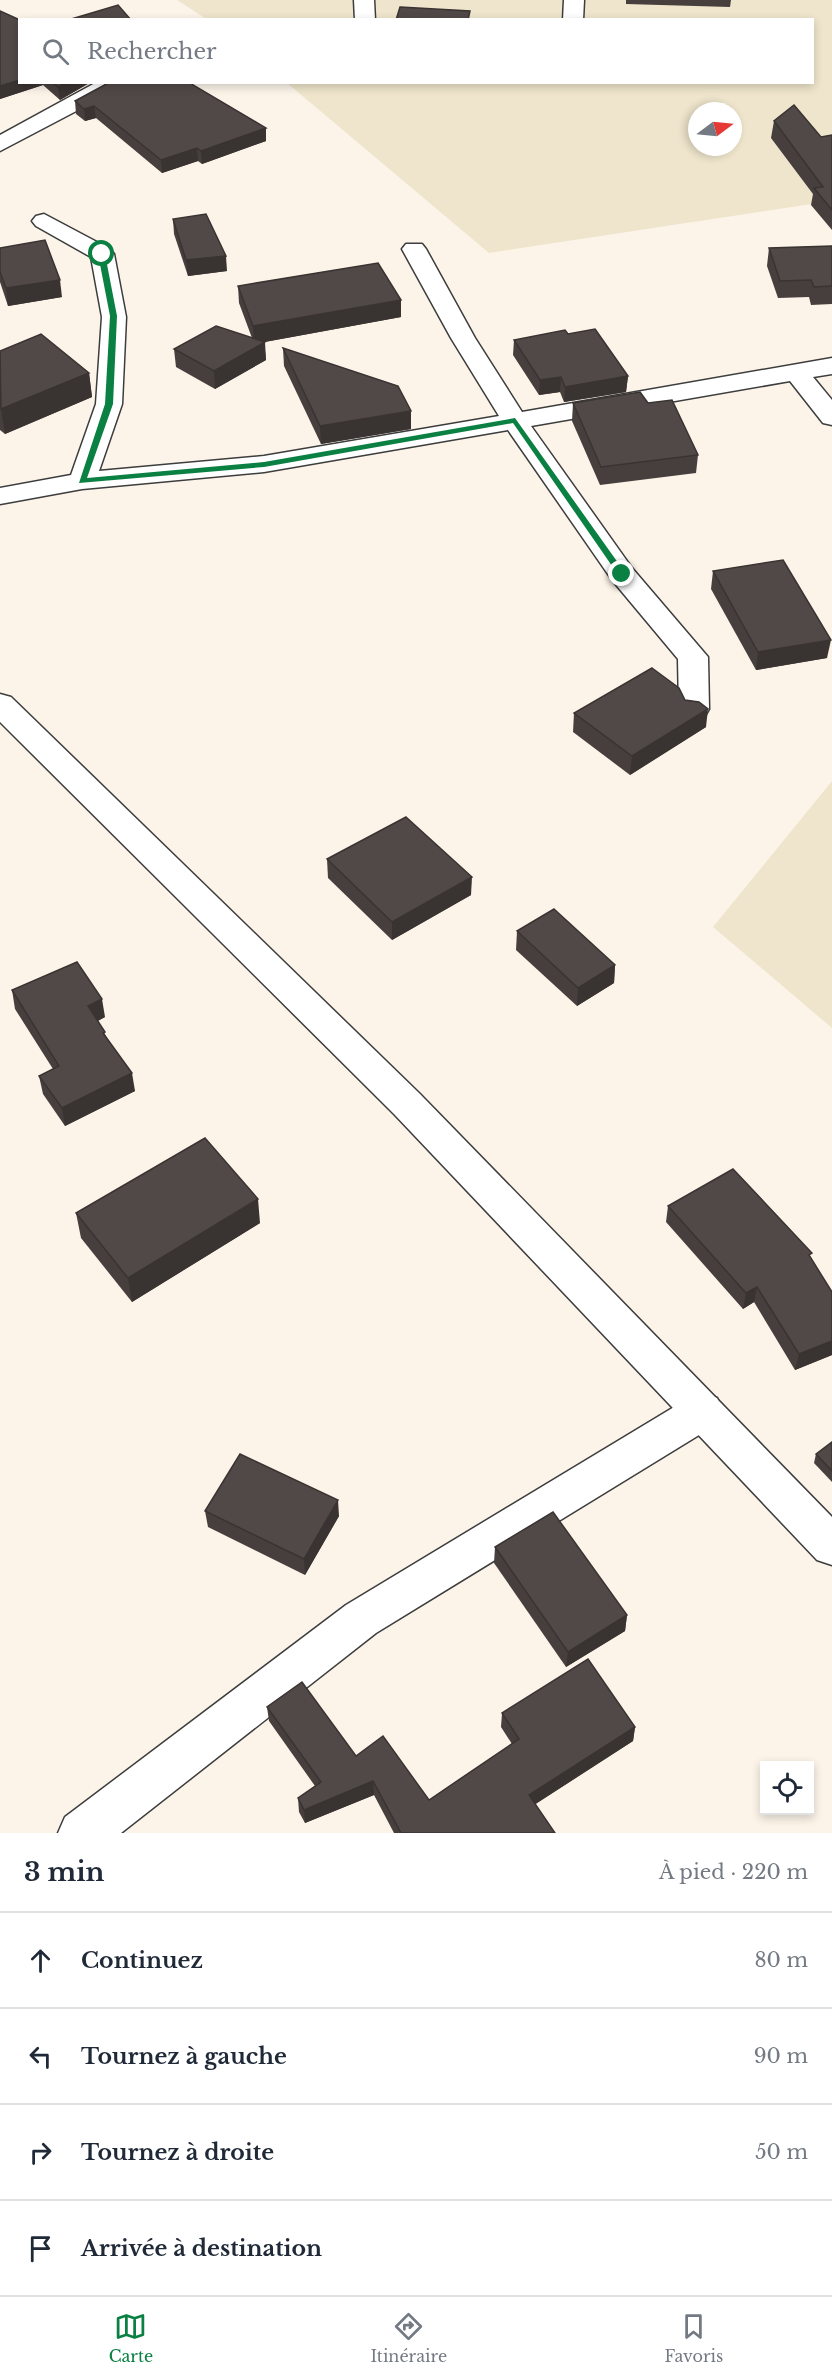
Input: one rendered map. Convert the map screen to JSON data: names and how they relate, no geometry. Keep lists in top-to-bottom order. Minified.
{"north":"right","page":{"search":"Rechercher","heading":["3 min","À pied · 220 m"],"list":[["Continuez","80 m"],["Tournez à gauche","90 m"],["Tournez à droite","50 m"],"Arrivée à destination"],"nav":["Carte","Itinéraire","Favoris"]}}
